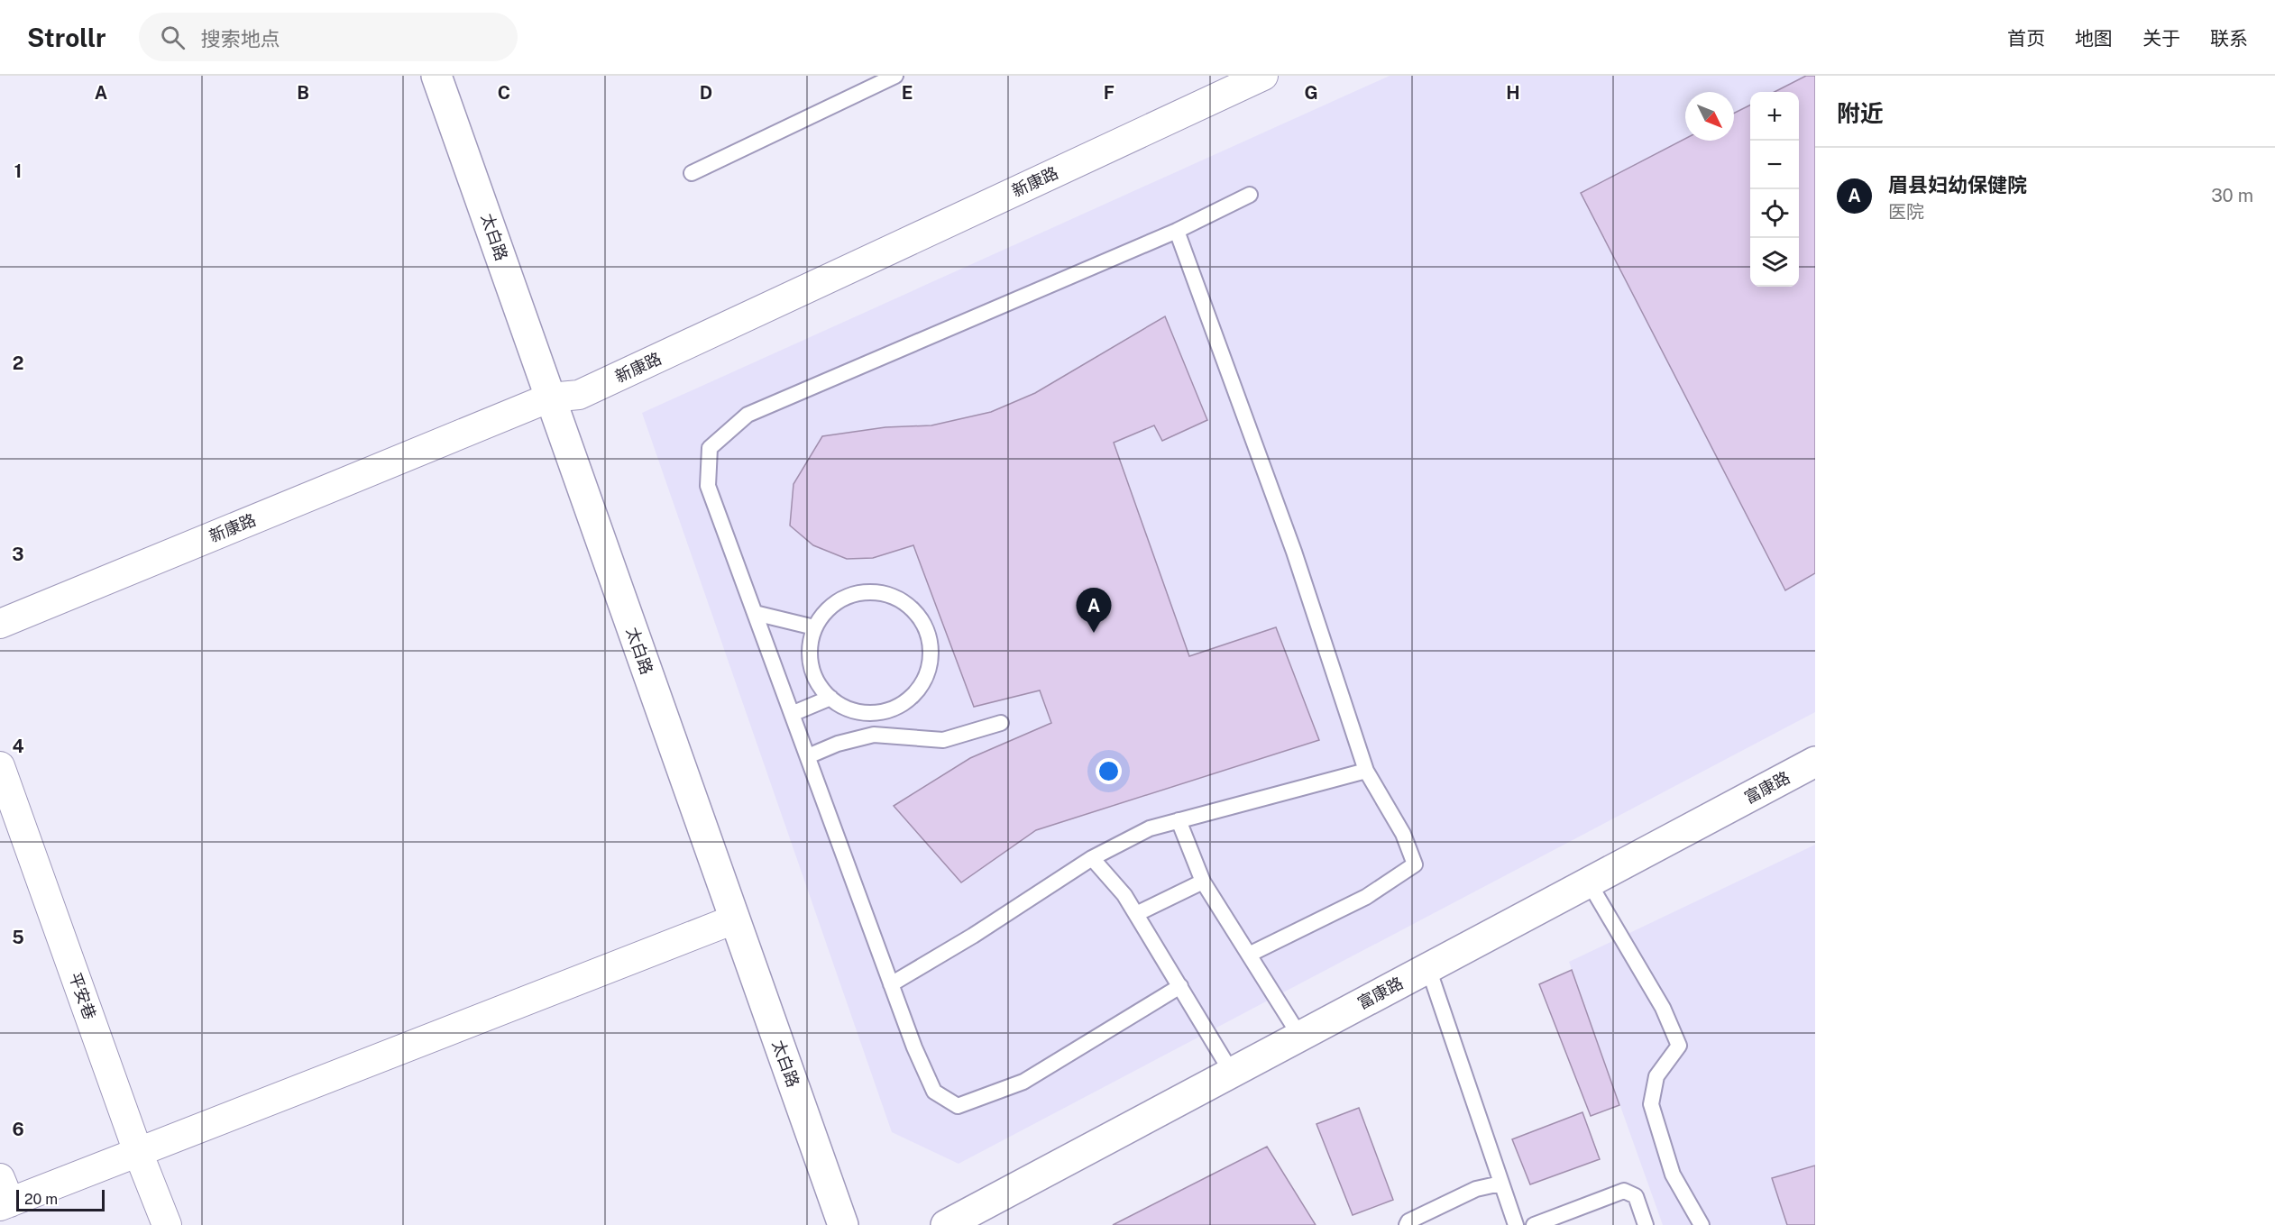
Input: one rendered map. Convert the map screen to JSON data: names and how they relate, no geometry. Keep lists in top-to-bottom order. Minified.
{"streets":{"main road":["太白路","富康路"],"street":["新康路","平安巷"]},"crossings":[["新康路","太白路"]],"scale_bar":"20 m","north":"bottom right","page":{"header":"Strollr","search":"搜索地点","nav":["首页","地图","关于","联系"],"heading":"附近","map_buttons":["+","−"],"list":[{"mark":"A","name":"眉县妇幼保健院","note":"医院","value":"30 m"}],"pins":"A","scale":"20 m"},"grid":{"columns":["A","B","C","D","E","F","G","H"],"rows":["1","2","3","4","5","6"]}}
